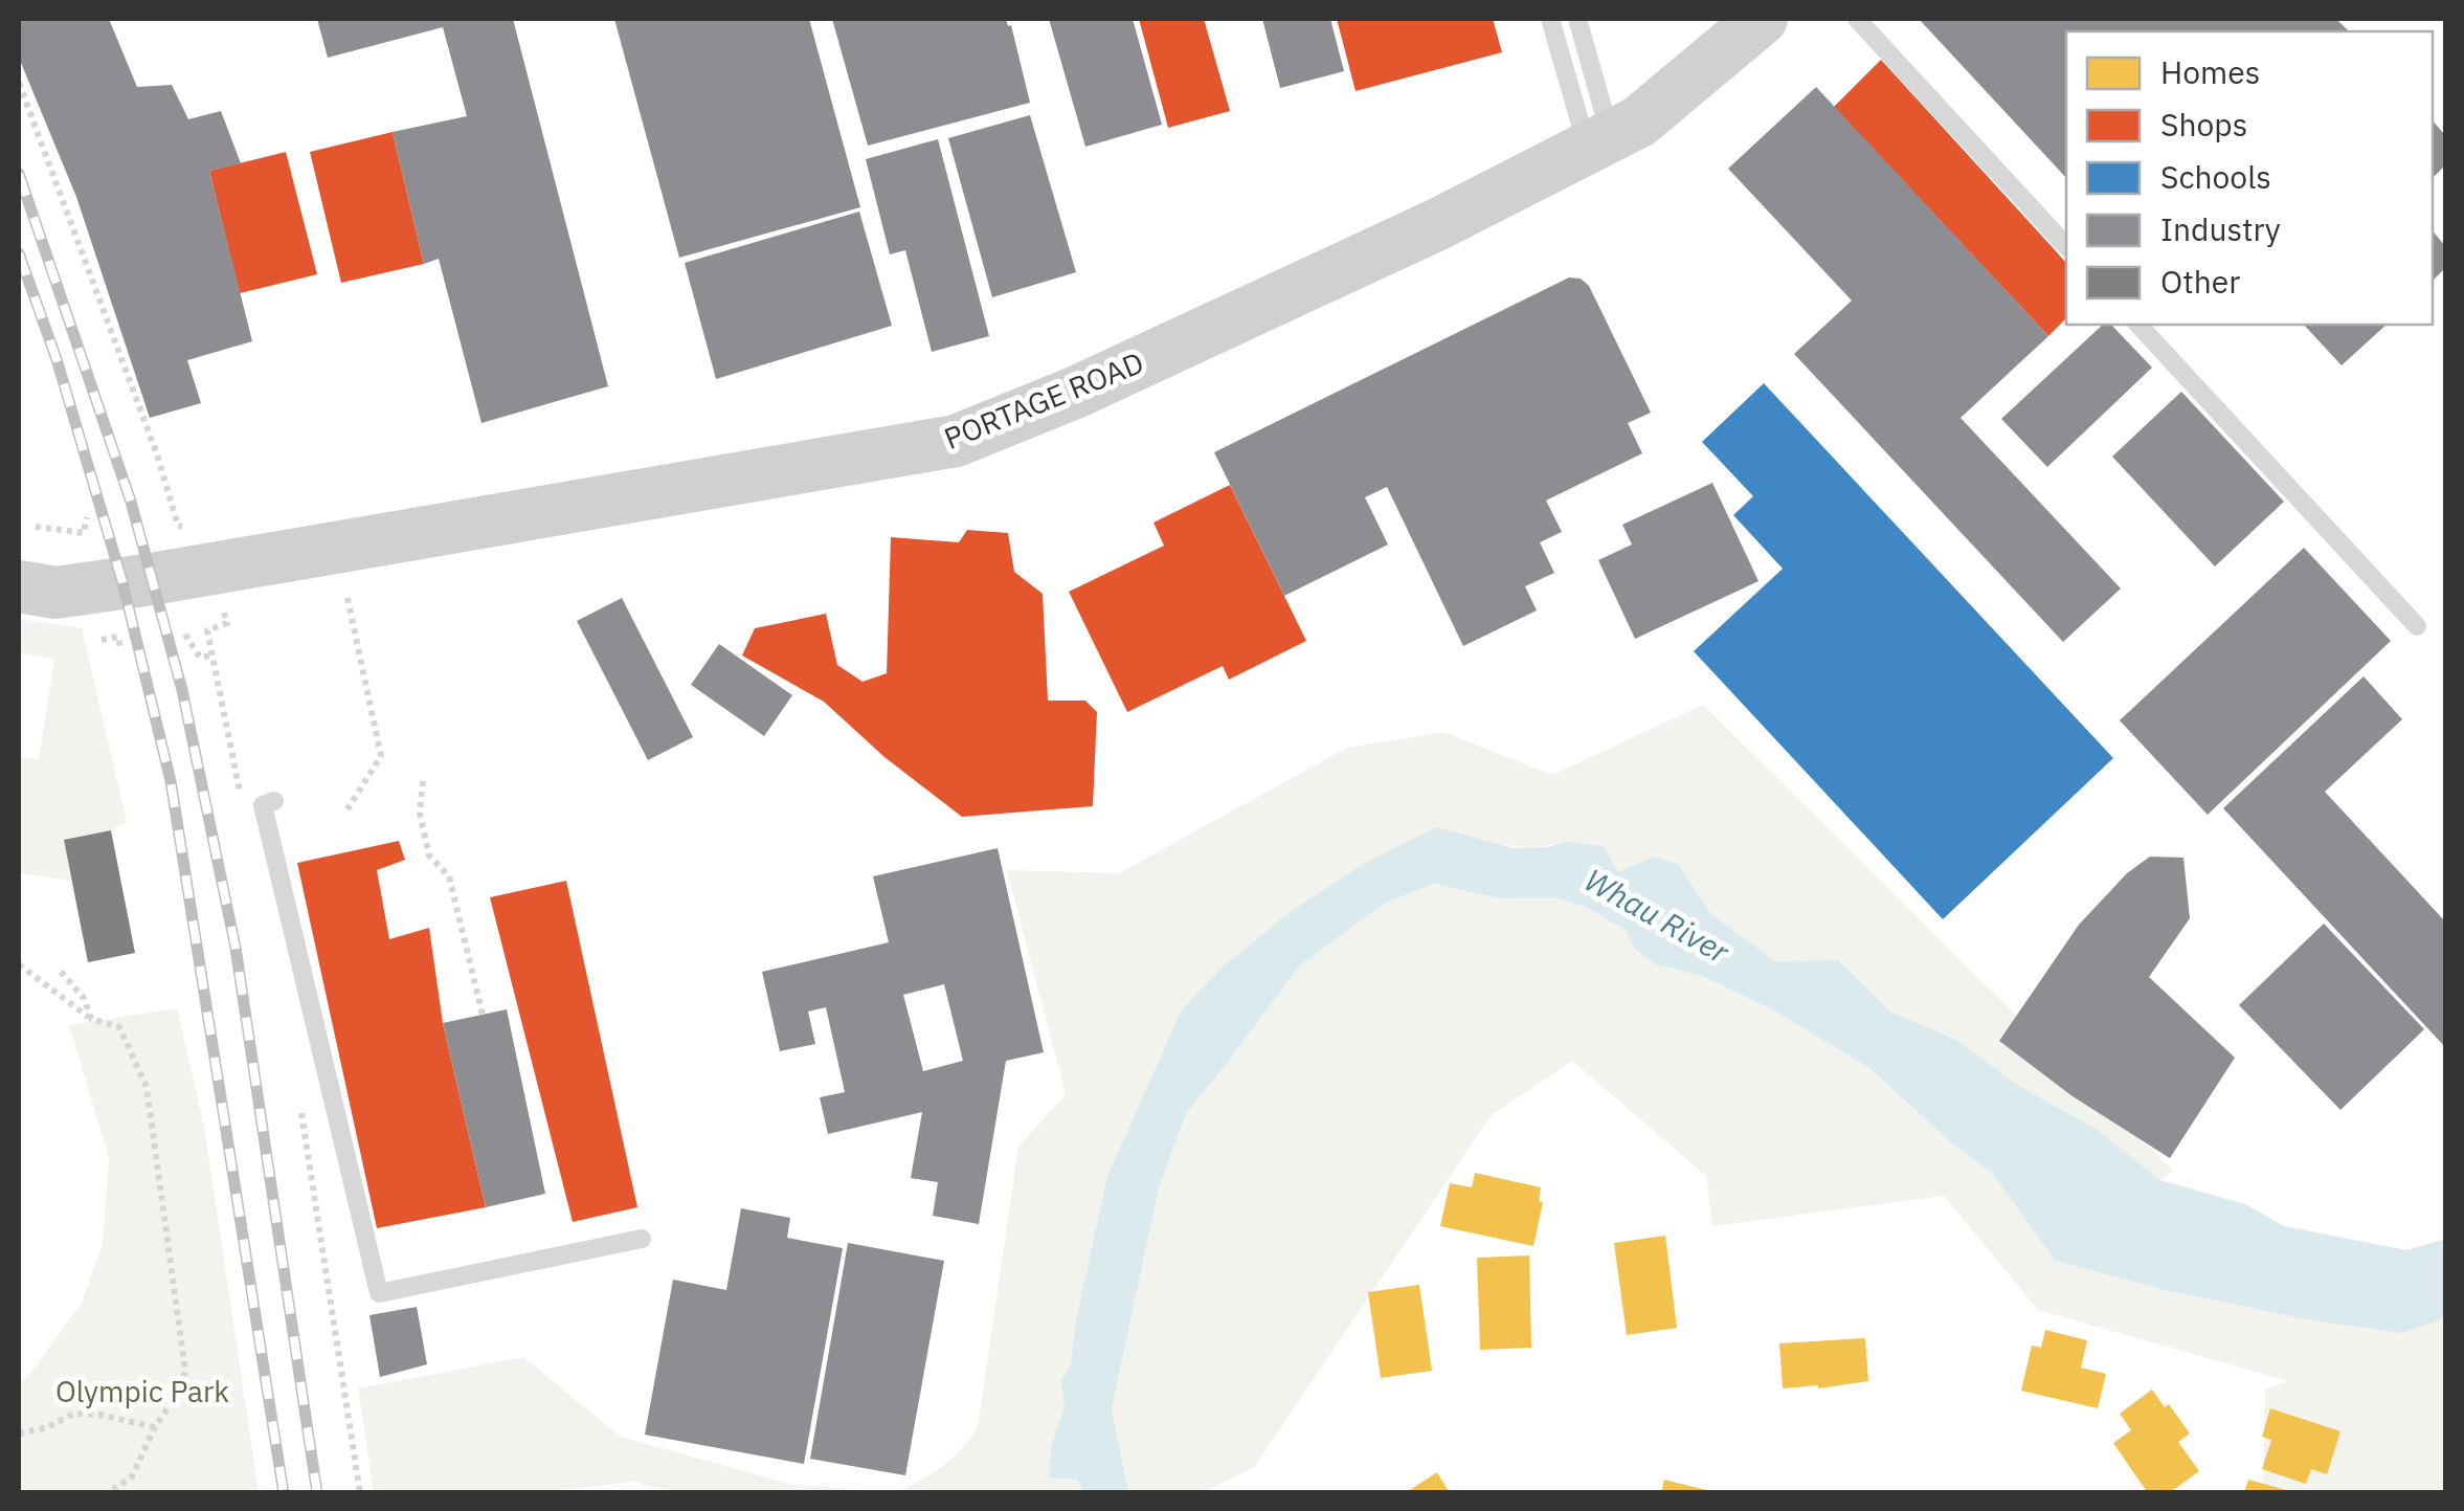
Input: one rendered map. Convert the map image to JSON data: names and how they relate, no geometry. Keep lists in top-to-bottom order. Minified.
{"streets":{"main road":["PORTAGE ROAD"]},"water":["Whau River"],"parks":["Olympic Park"],"legend":["Homes","Shops","Schools","Industry","Other"]}
